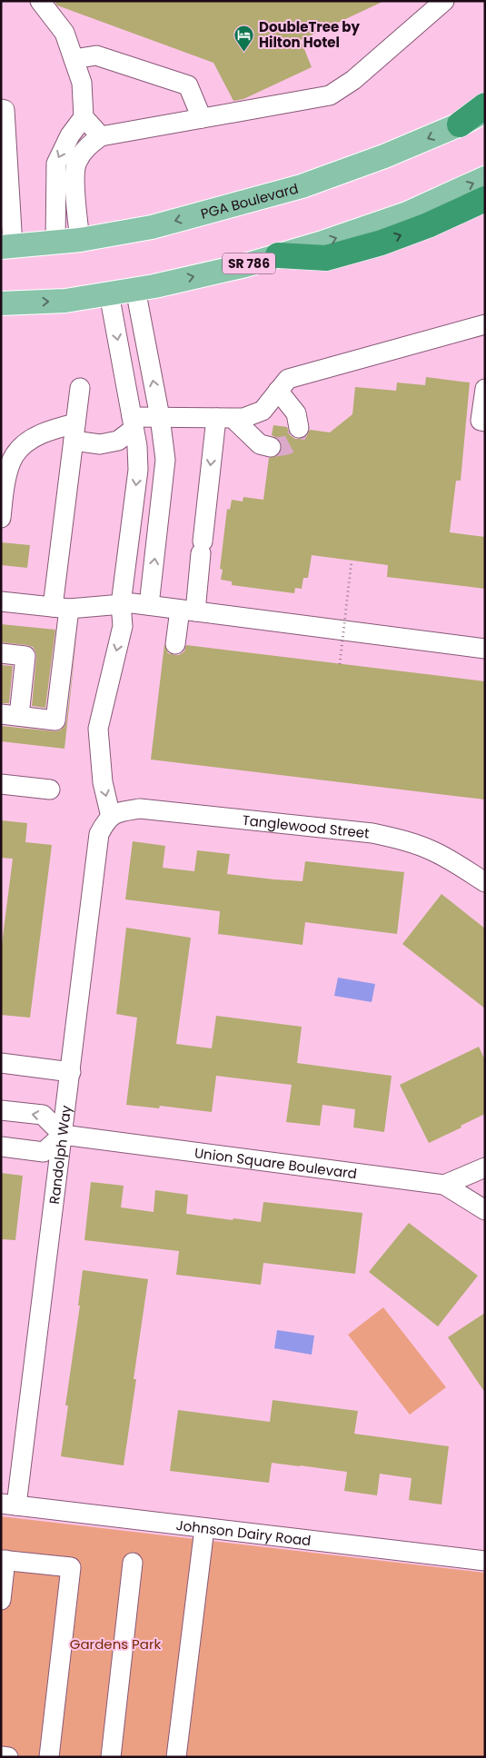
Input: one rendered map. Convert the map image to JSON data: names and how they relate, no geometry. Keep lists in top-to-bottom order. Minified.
{"streets":{"main road":["PGA Boulevard","SR 786"],"street":["Tanglewood Street","Randolph Way","Union Square Boulevard","Johnson Dairy Road"]},"crossings":[["Tanglewood Street","Randolph Way"],["Randolph Way","Union Square Boulevard"],["Randolph Way","Johnson Dairy Road"]],"parks":["Gardens Park"],"places":{"hotel":["DoubleTree by Hilton Hotel"]}}
